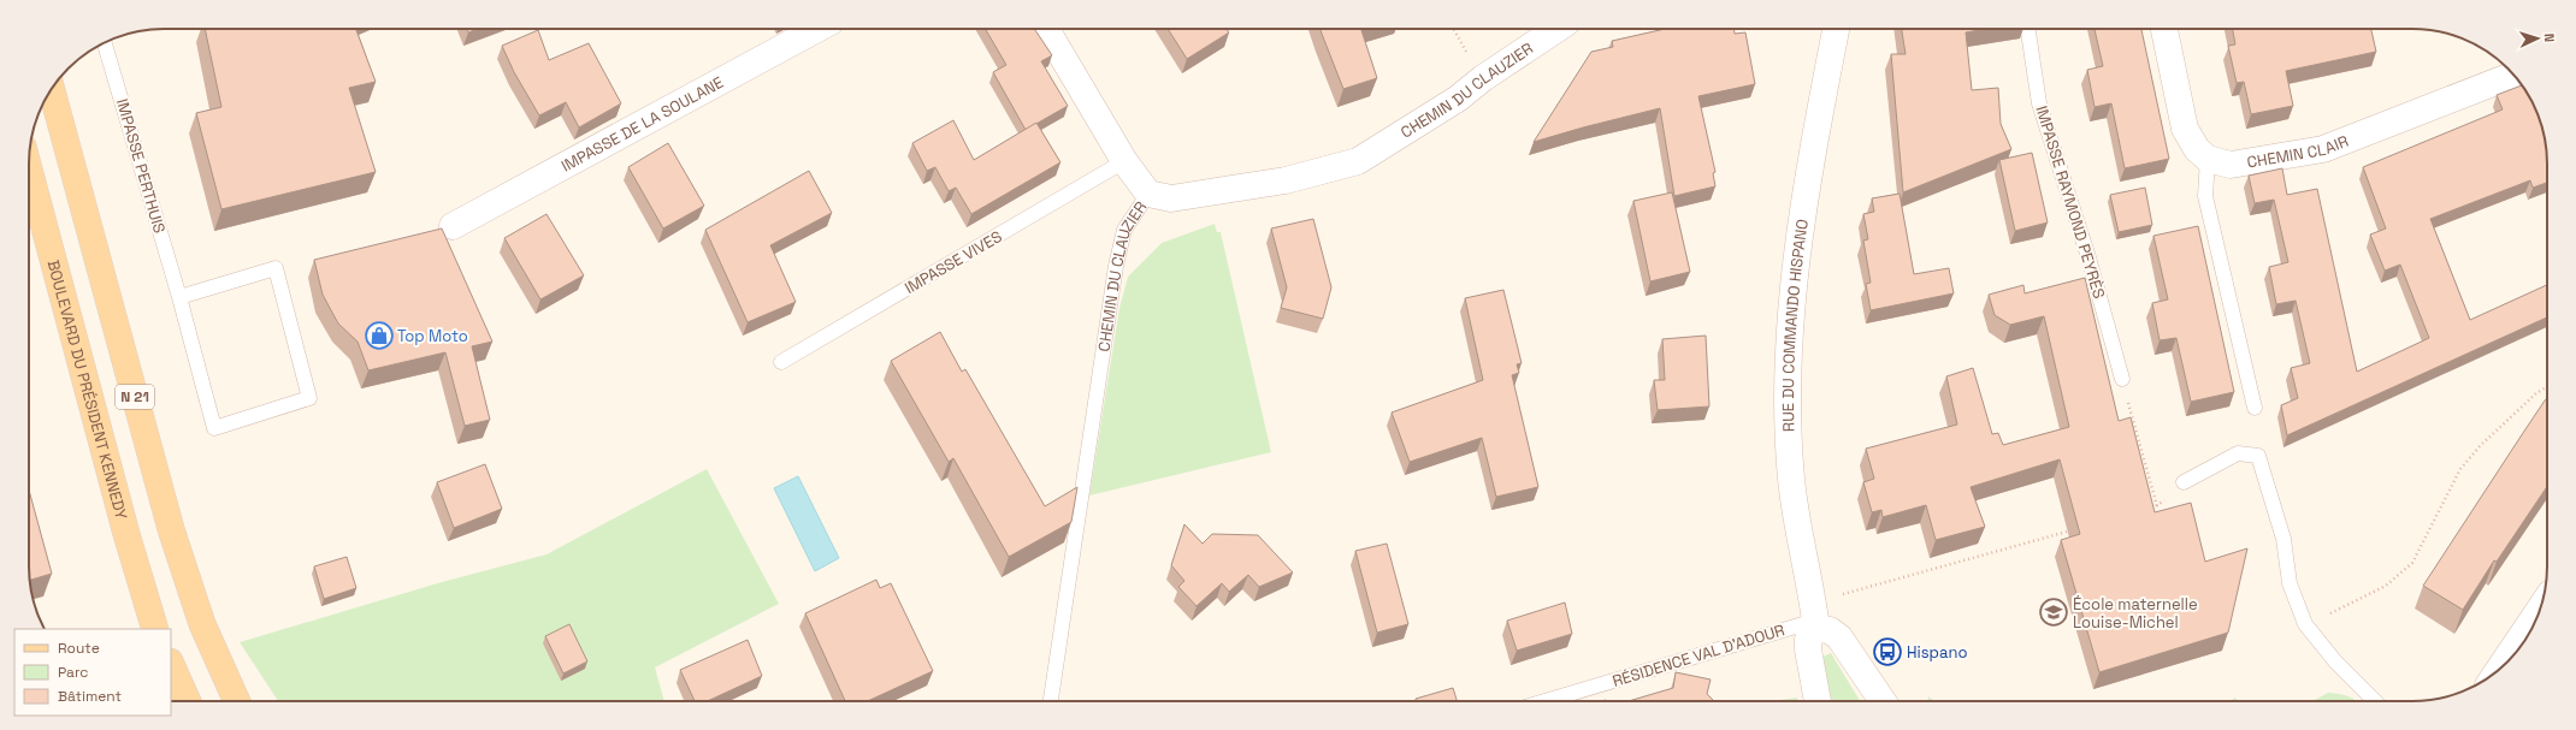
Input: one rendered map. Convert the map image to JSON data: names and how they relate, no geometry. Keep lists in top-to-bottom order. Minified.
{"streets":{"main road":["BOULEVARD DU PRÉSIDENT KENNEDY","N 21"],"street":["CHEMIN DU CLAUZIER","IMPASSE DE LA SOULANE","CHEMIN CLAIR","RUE DU COMMANDO HISPANO"],"lane":["IMPASSE PERTHUIS","IMPASSE RAYMOND PEYRÈS","IMPASSE VIVES","RÉSIDENCE VAL D'ADOUR"]},"crossings":[["RUE DU COMMANDO HISPANO","RÉSIDENCE VAL D'ADOUR"]],"places":{"shop":["Top Moto"],"school or university":["École maternelle Louise-Michel"],"bus stop":["Hispano"]},"legend":["Route","Parc","Bâtiment"],"north":"right"}
